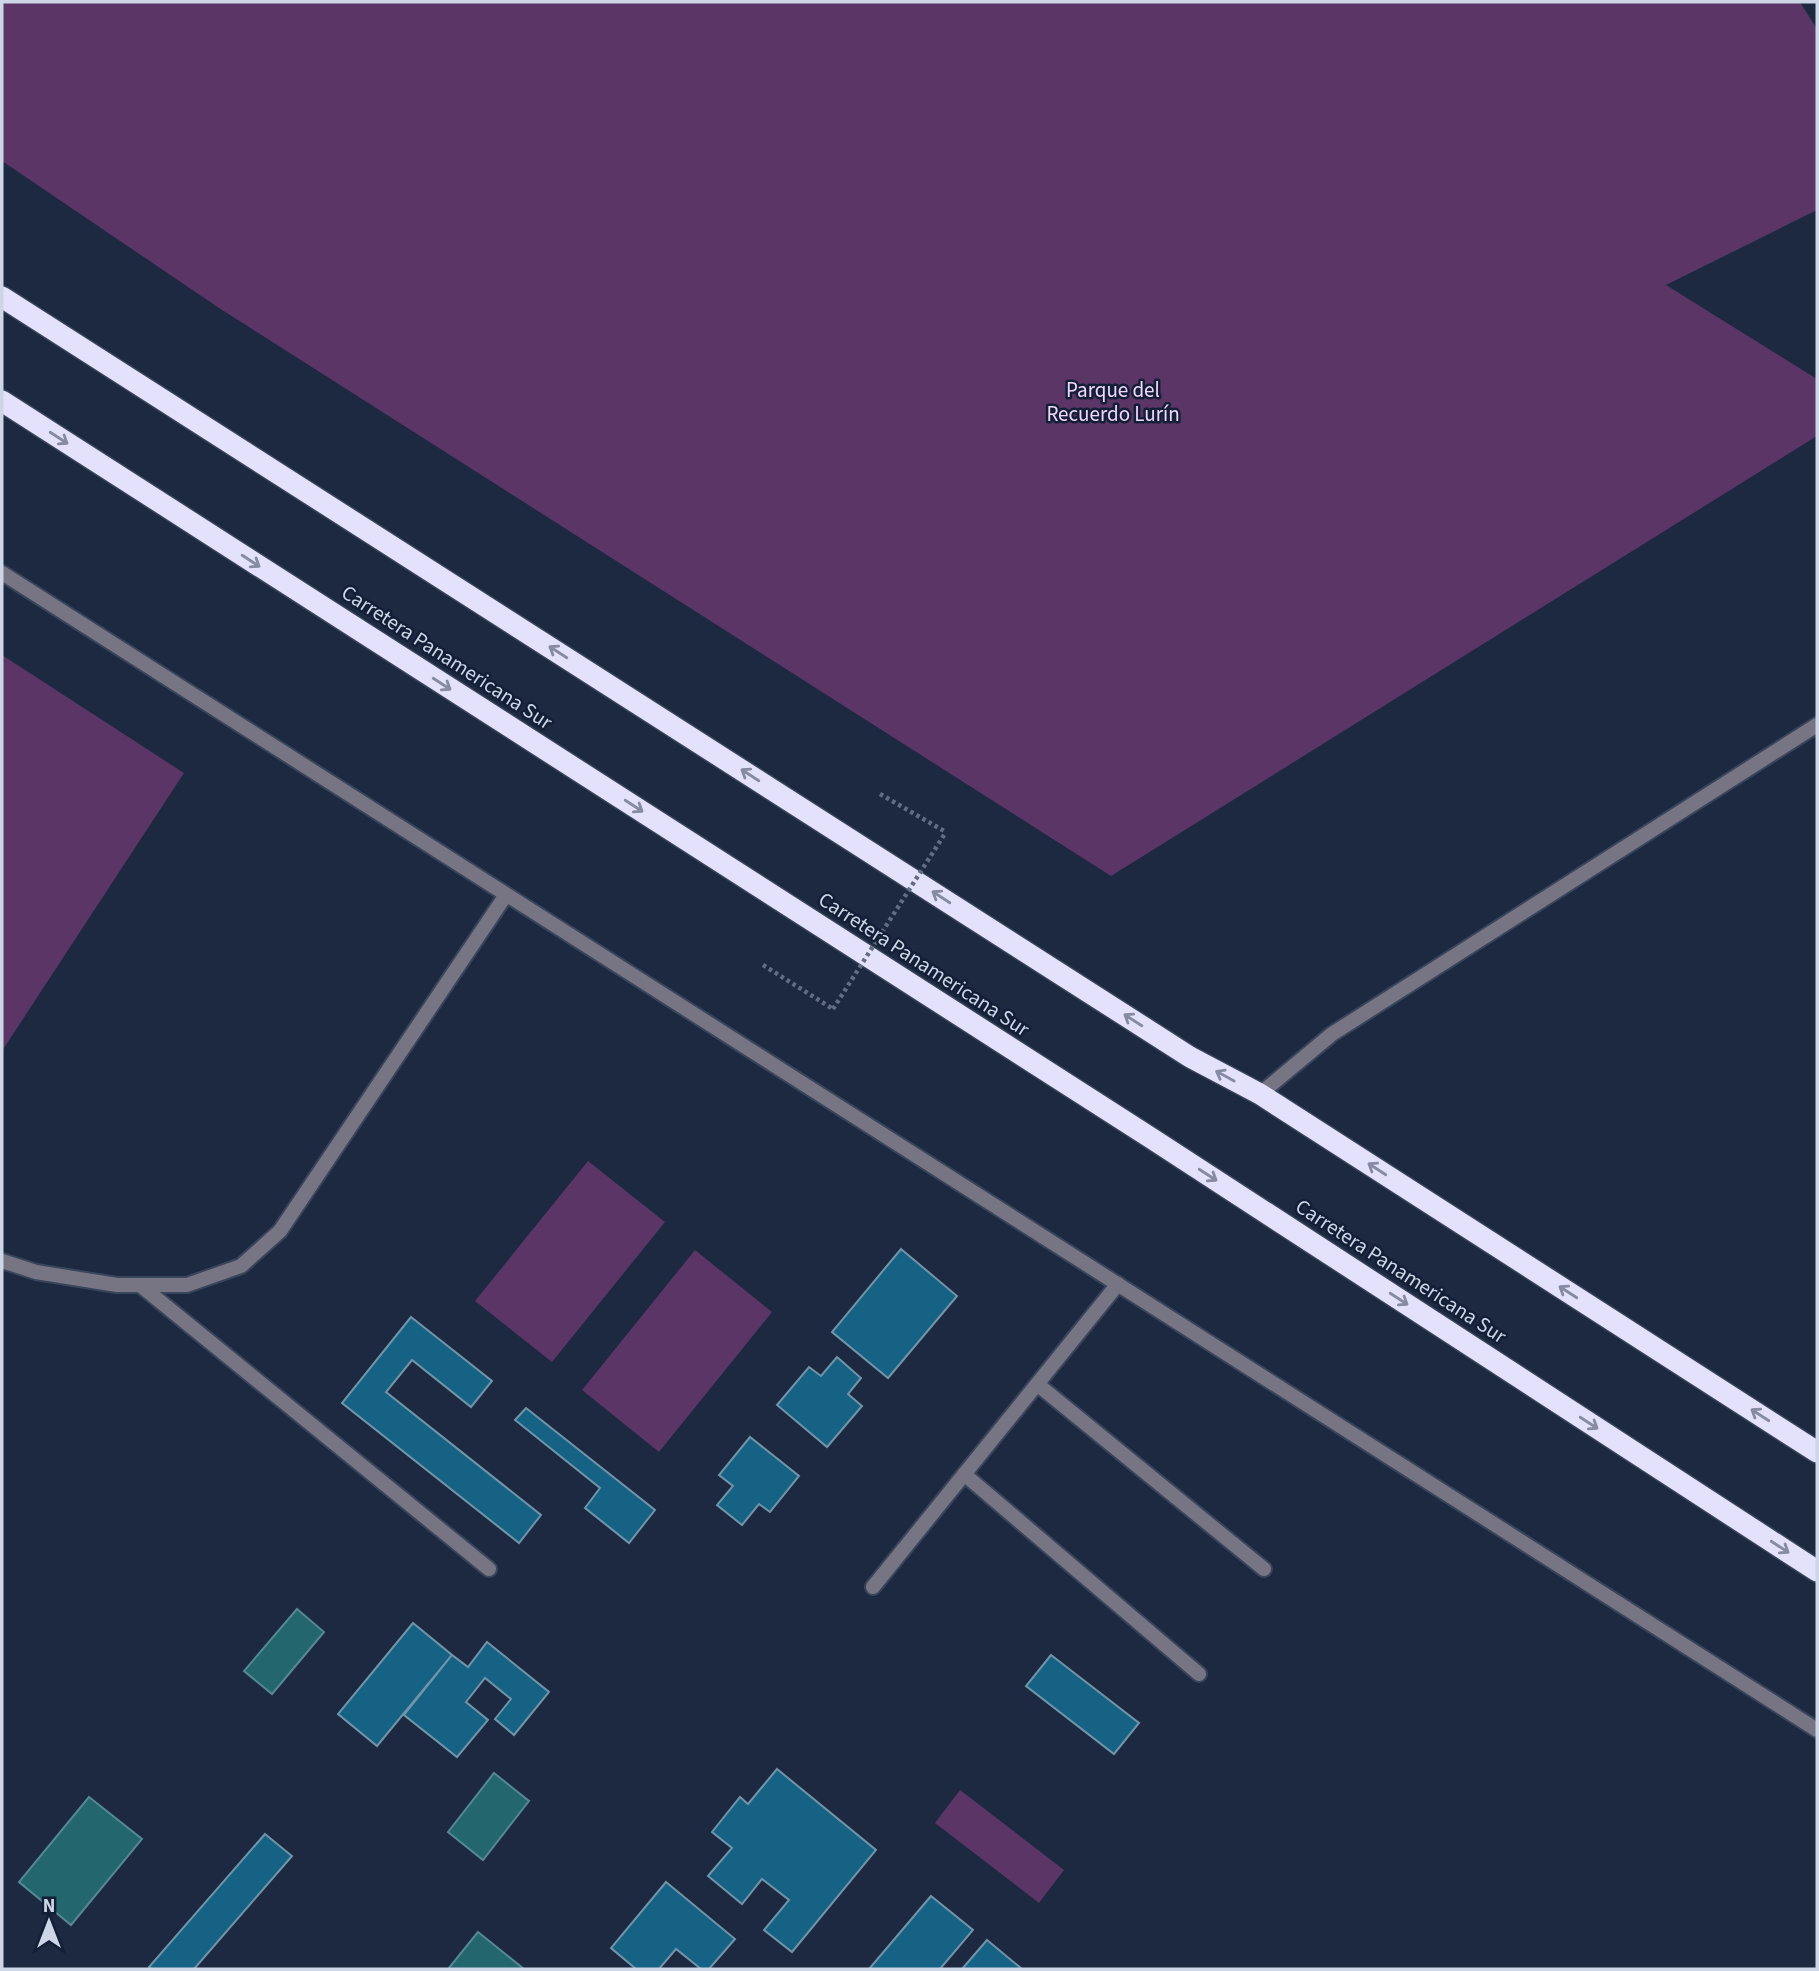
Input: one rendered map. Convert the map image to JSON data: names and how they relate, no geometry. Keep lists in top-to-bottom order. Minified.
{"streets":{"highway":["Carretera Panamericana Sur"]},"parks":["Parque del Recuerdo Lurín"],"north":"top"}
